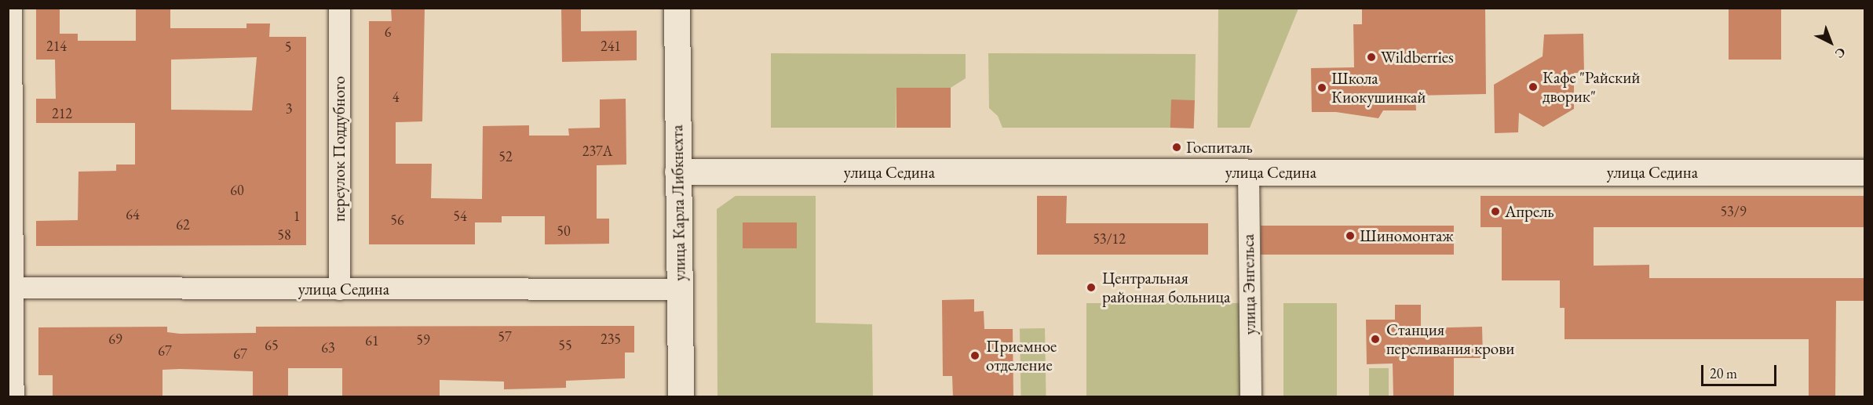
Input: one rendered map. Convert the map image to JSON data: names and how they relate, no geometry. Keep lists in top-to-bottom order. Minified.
{"streets":{"street":["переулок Поддубного","улица Седина","улица Карла Либкнехта","улица Энгельса"]},"crossings":[["переулок Поддубного","улица Седина"],["улица Седина","улица Карла Либкнехта"],["улица Седина","улица Энгельса"]],"places":["Wildberries","Кафе \"Райский дворик\"","Школа Киокушинкай","Госпиталь","Апрель","Шиномонтаж","Центральная районная больница","Станция переливания крови","Приемное отделение"],"house_numbers":["6","214","241","5","4","3","212","237А","52","60","53/9","64","1","54","56","62","50","58","53/12","57","69","235","59","61","65","55","63","67","67"],"scale_bar":"20 m","north":"bottom right"}
